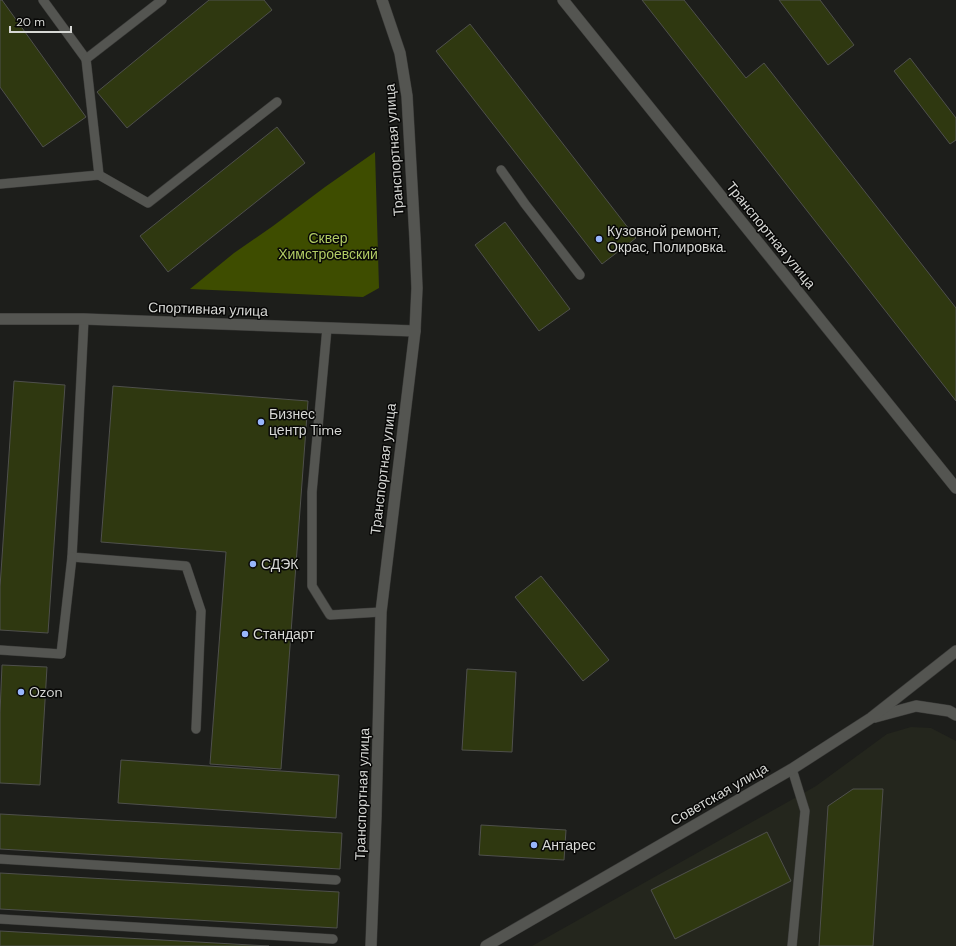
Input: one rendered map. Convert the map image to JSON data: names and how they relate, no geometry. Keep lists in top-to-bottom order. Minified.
{"streets":{"street":["Транспортная улица","Спортивная улица","Советская улица"]},"crossings":[["Транспортная улица","Спортивная улица"]],"parks":["Сквер Химстроевский"],"places":["Кузовной ремонт, Окрас, Полировка.","Бизнес центр Time","СДЭК","Стандарт","Ozon","Антарес"],"scale_bar":"20 m"}
